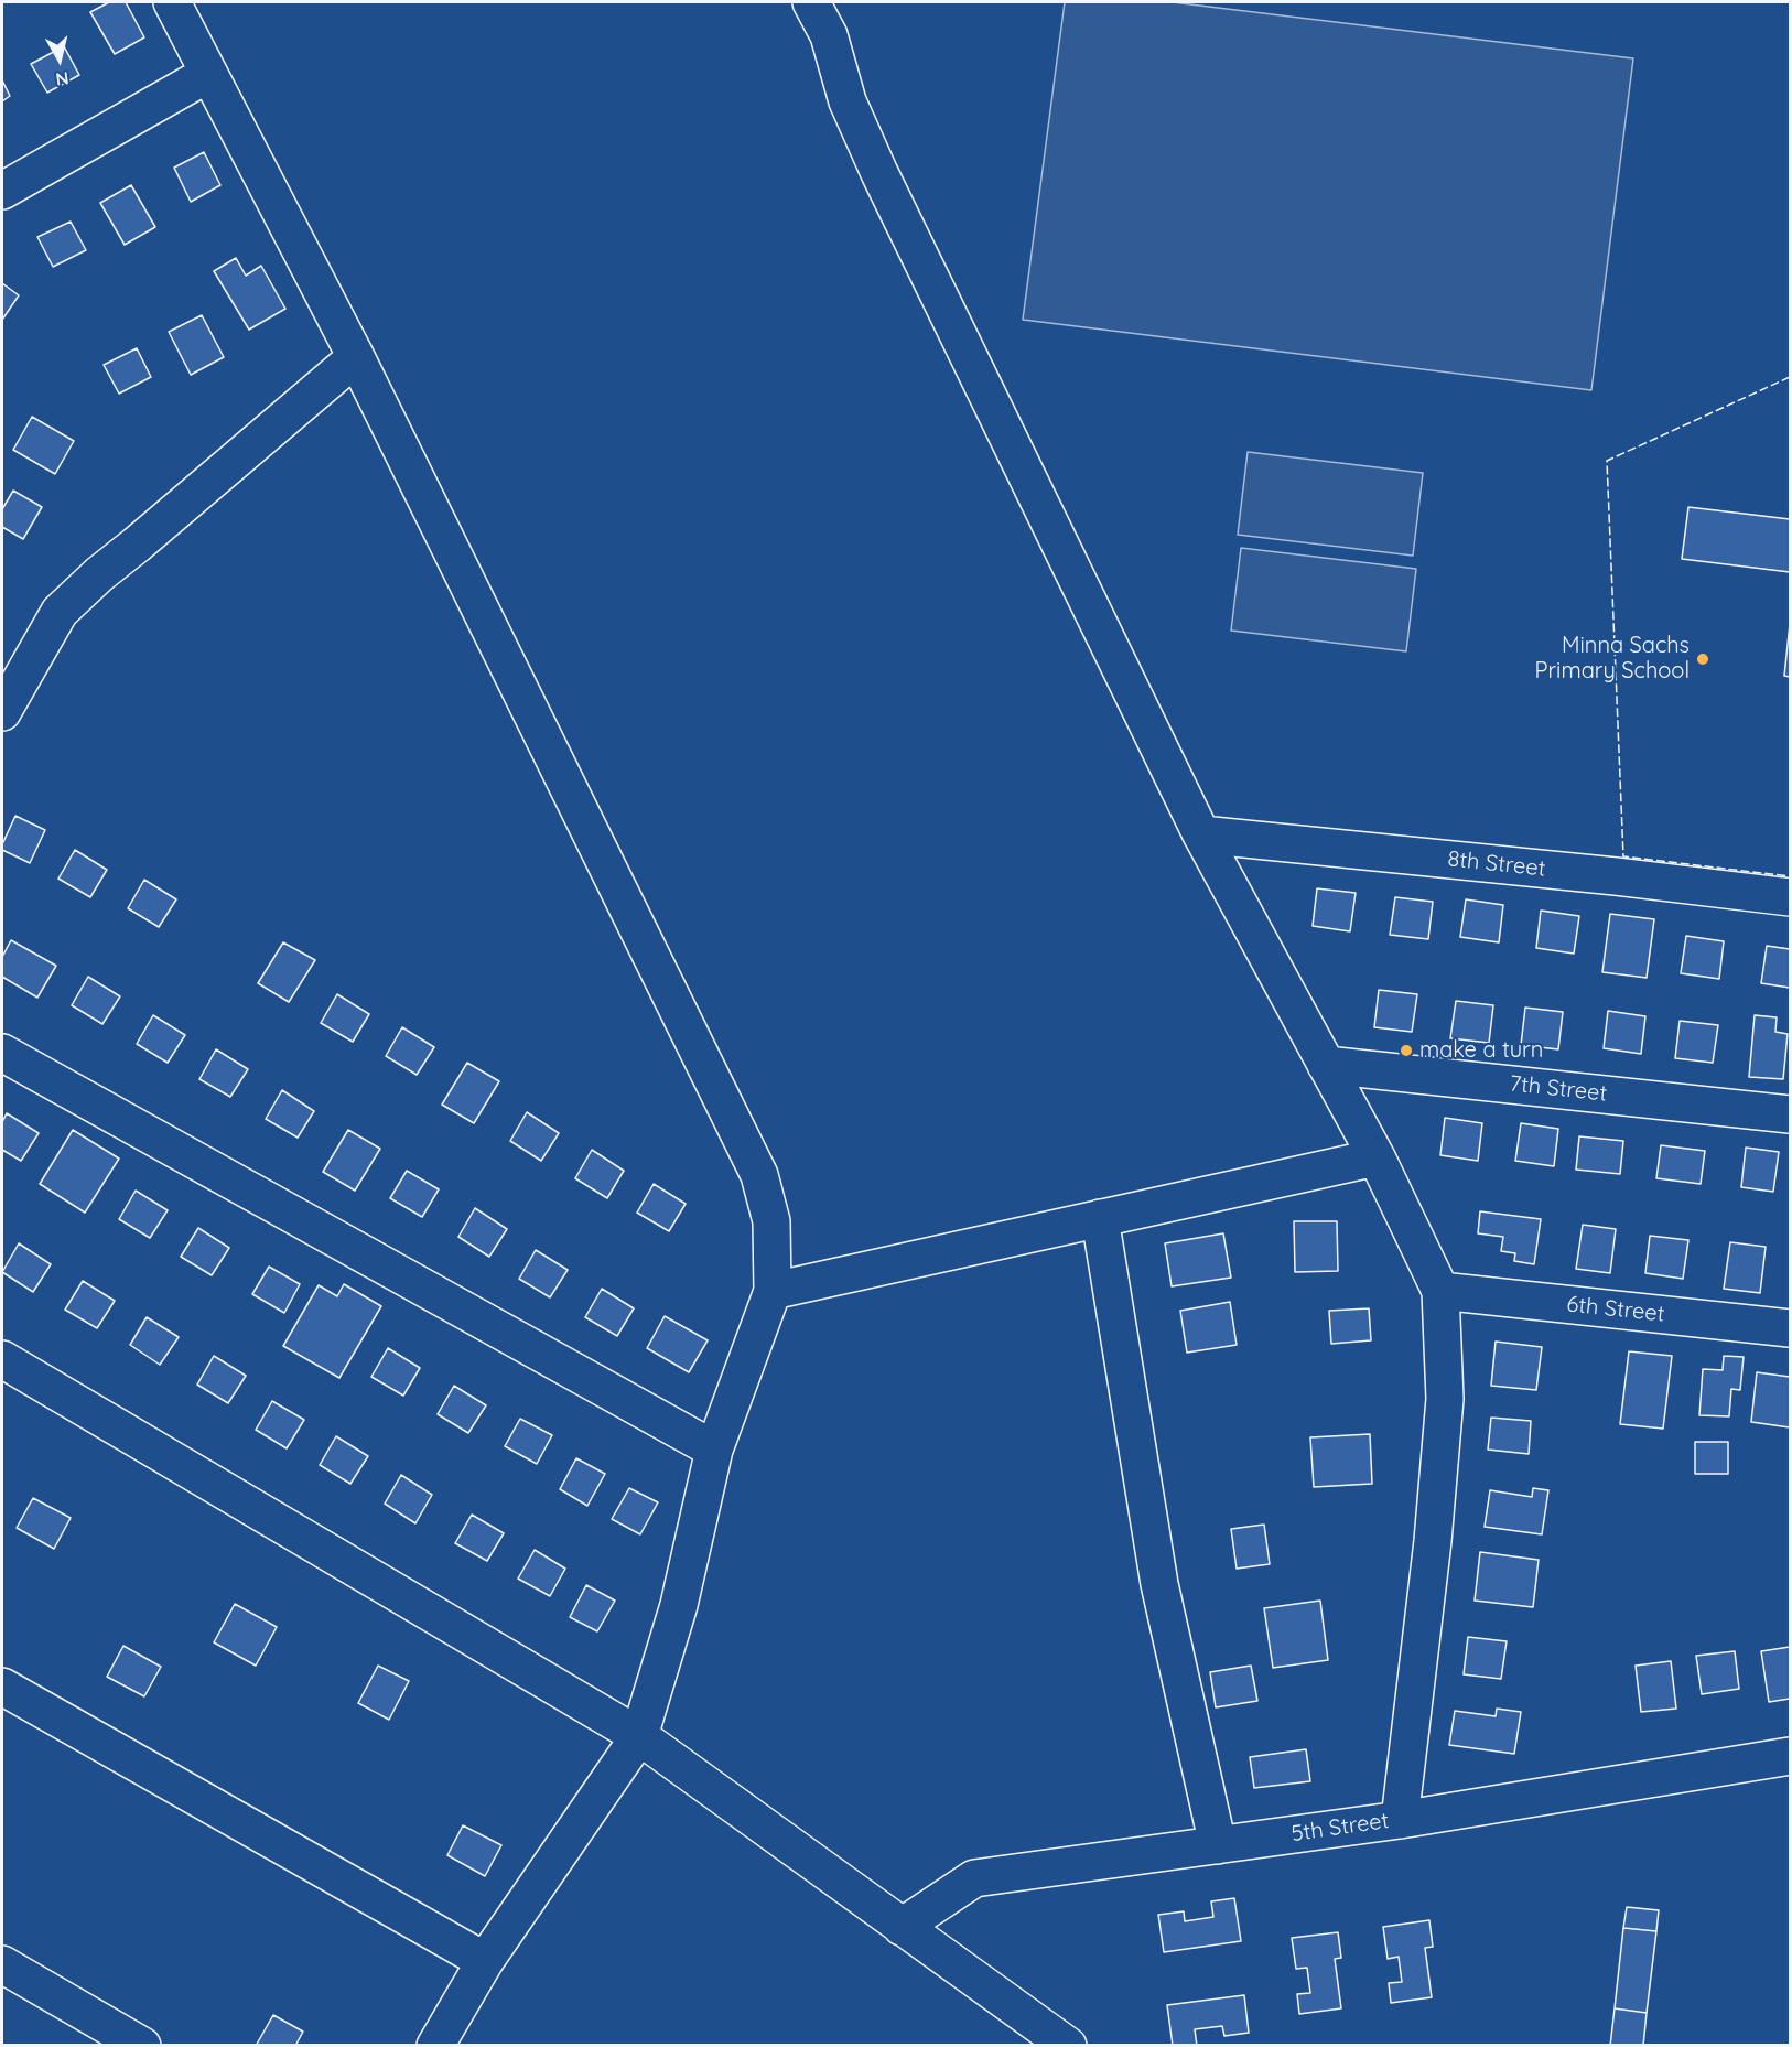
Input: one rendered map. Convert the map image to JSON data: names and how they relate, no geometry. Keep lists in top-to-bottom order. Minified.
{"streets":{"street":["8th Street","7th Street","6th Street","5th Street"]},"places":["Minna Sachs Primary School","make a turn"],"north":"bottom"}
